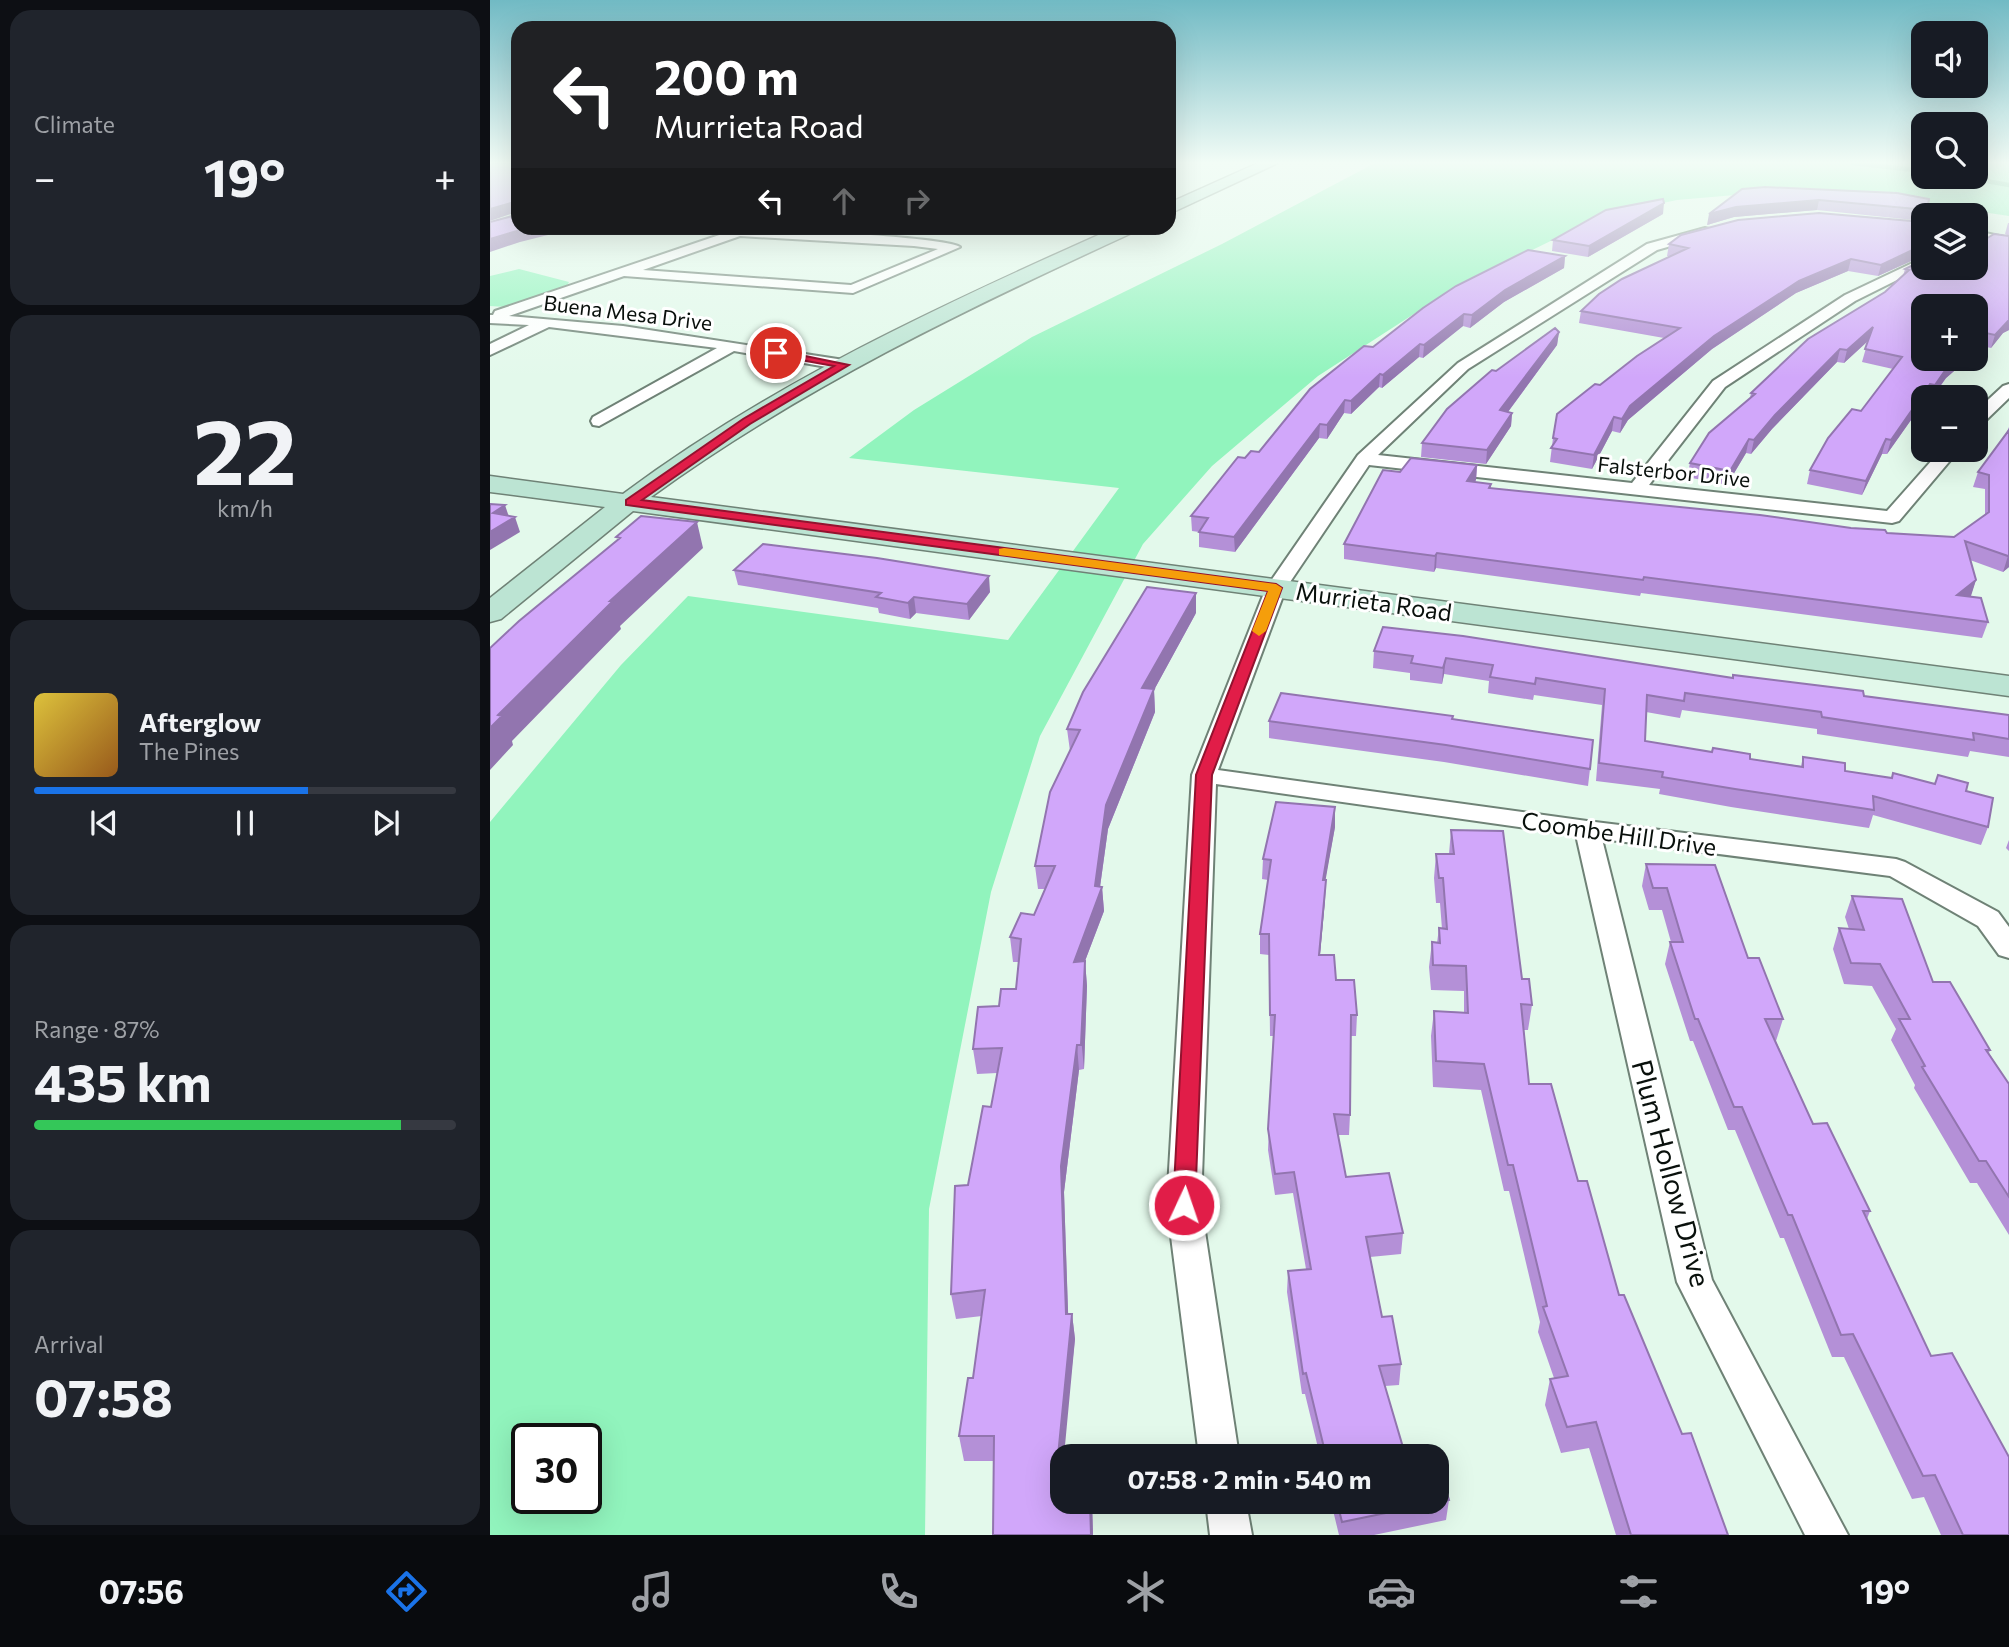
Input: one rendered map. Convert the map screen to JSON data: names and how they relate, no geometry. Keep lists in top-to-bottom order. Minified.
{"streets":{"street":["Buena Mesa Drive","Falsterbor Drive","Murrieta Road","Coombe Hill Drive","Plum Hollow Drive"]},"crossings":[["Coombe Hill Drive","Plum Hollow Drive"]],"page":{"tile":["Climate",["22","km/h"],["Range · 87%","435 km"],["Arrival","07:58"]],"map_buttons":["+","−"],"turn":["200 m","Murrieta Road"],"heat":["−","19°","+"],"song":["Afterglow","The Pines"],"limit":"30","trip":"07:58 · 2 min · 540 m","tabs":["07:56","19°"]}}
